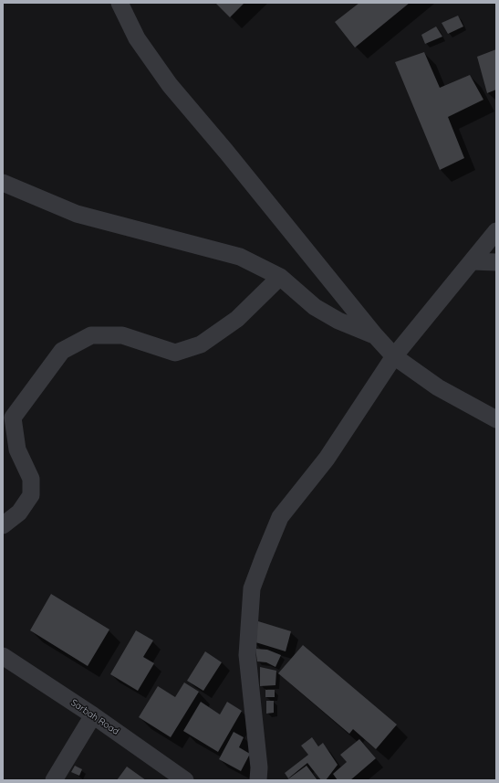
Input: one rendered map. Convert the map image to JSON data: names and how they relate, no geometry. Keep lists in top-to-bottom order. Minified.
{"streets":{"street":["Sarbah Road"]}}
